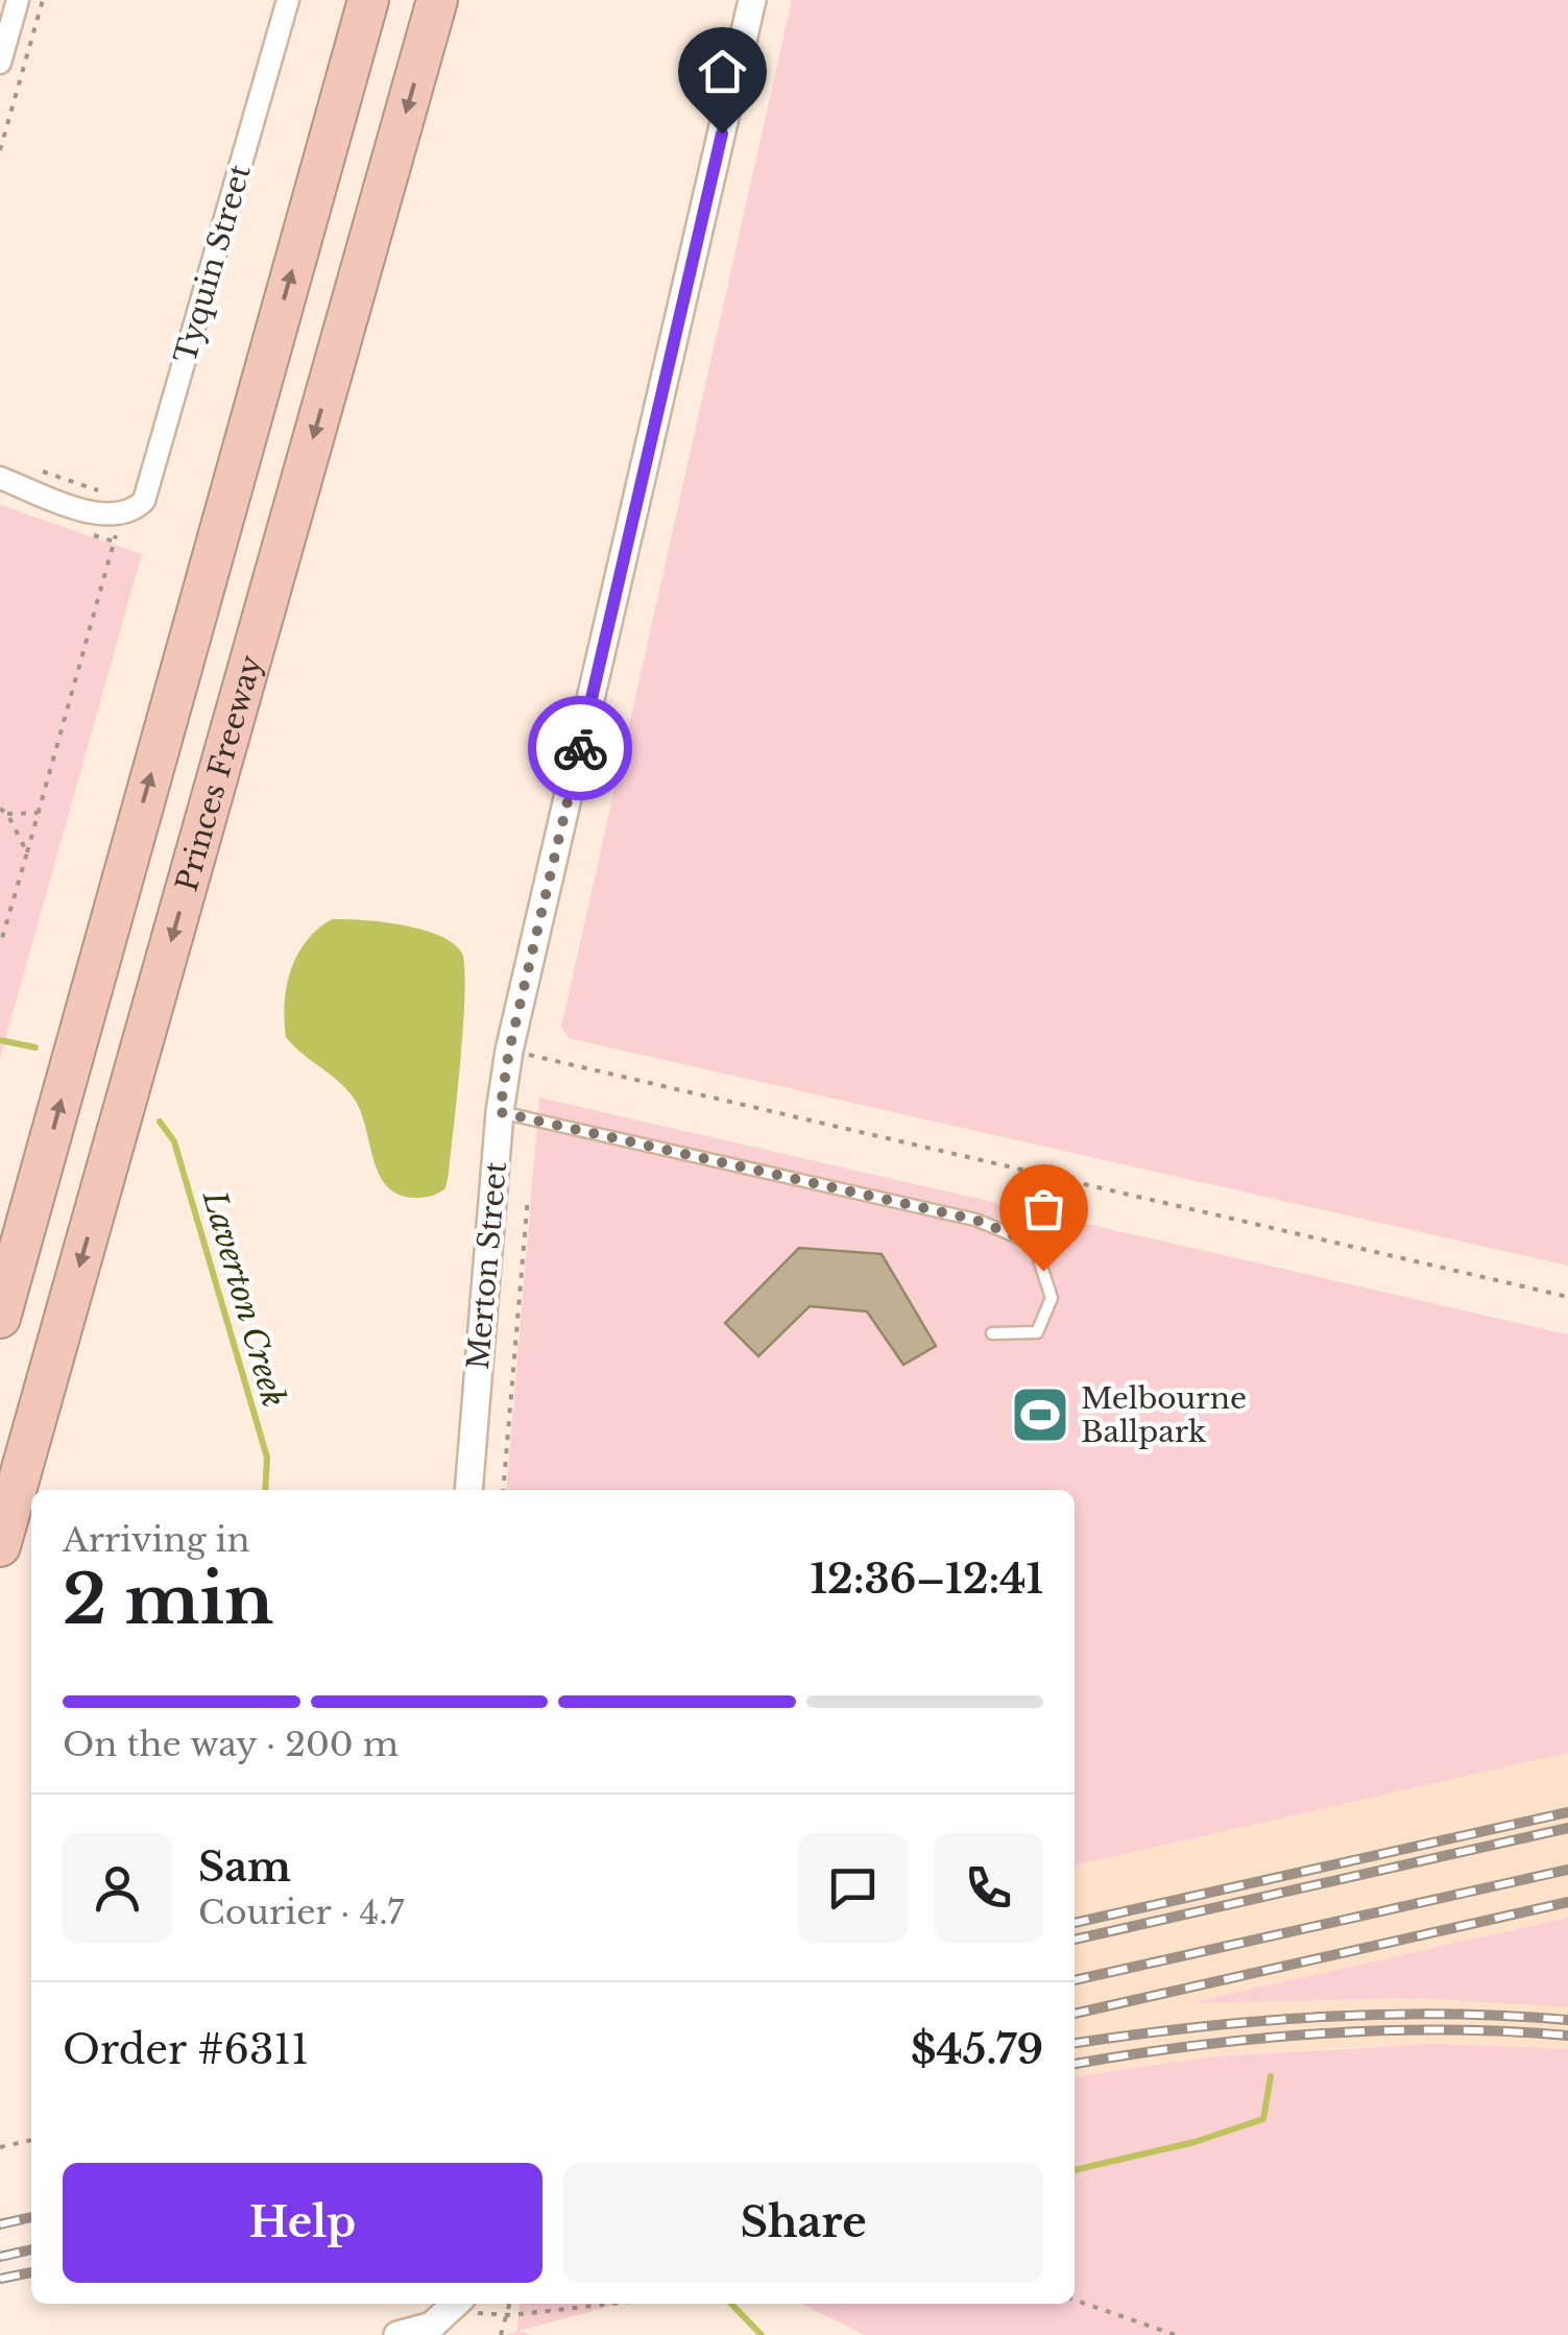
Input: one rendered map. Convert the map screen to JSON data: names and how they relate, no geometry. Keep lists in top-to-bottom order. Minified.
{"streets":{"highway":["Princes Freeway"],"street":["Tyquin Street","Merton Street"]},"water":["Laverton Creek"],"places":{"sports":["Melbourne Ballpark"]},"page":{"heading":["2 min","Arriving in","12:36–12:41"],"panel":["Sam","Courier · 4.7","Order #6311","$45.79"],"bar":"On the way · 200 m","buttons":["Help","Share"]}}
